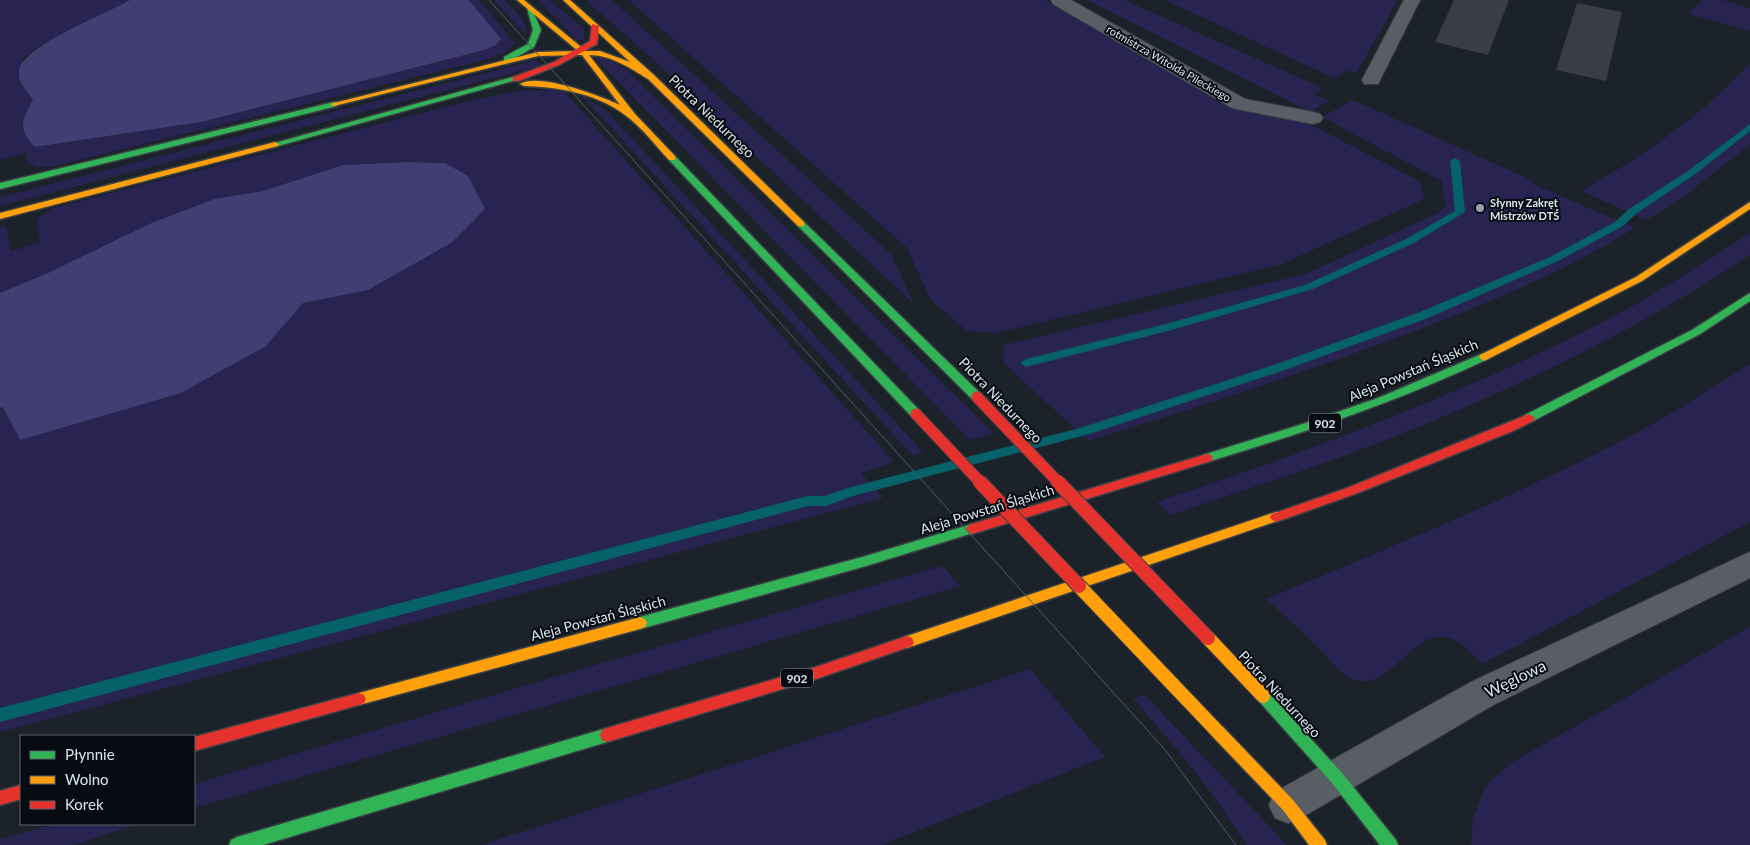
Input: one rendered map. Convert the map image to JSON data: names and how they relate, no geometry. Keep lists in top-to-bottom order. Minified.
{"streets":{"main road":["Piotra Niedurnego","Aleja Powstań Śląskich","902"],"street":["rotmistrza Witolda Pileckiego","Węglowa"]},"crossings":[["Piotra Niedurnego","Węglowa"]],"places":["Słynny Zakręt Mistrzów DTŚ"],"legend":["Płynnie","Wolno","Korek"]}
